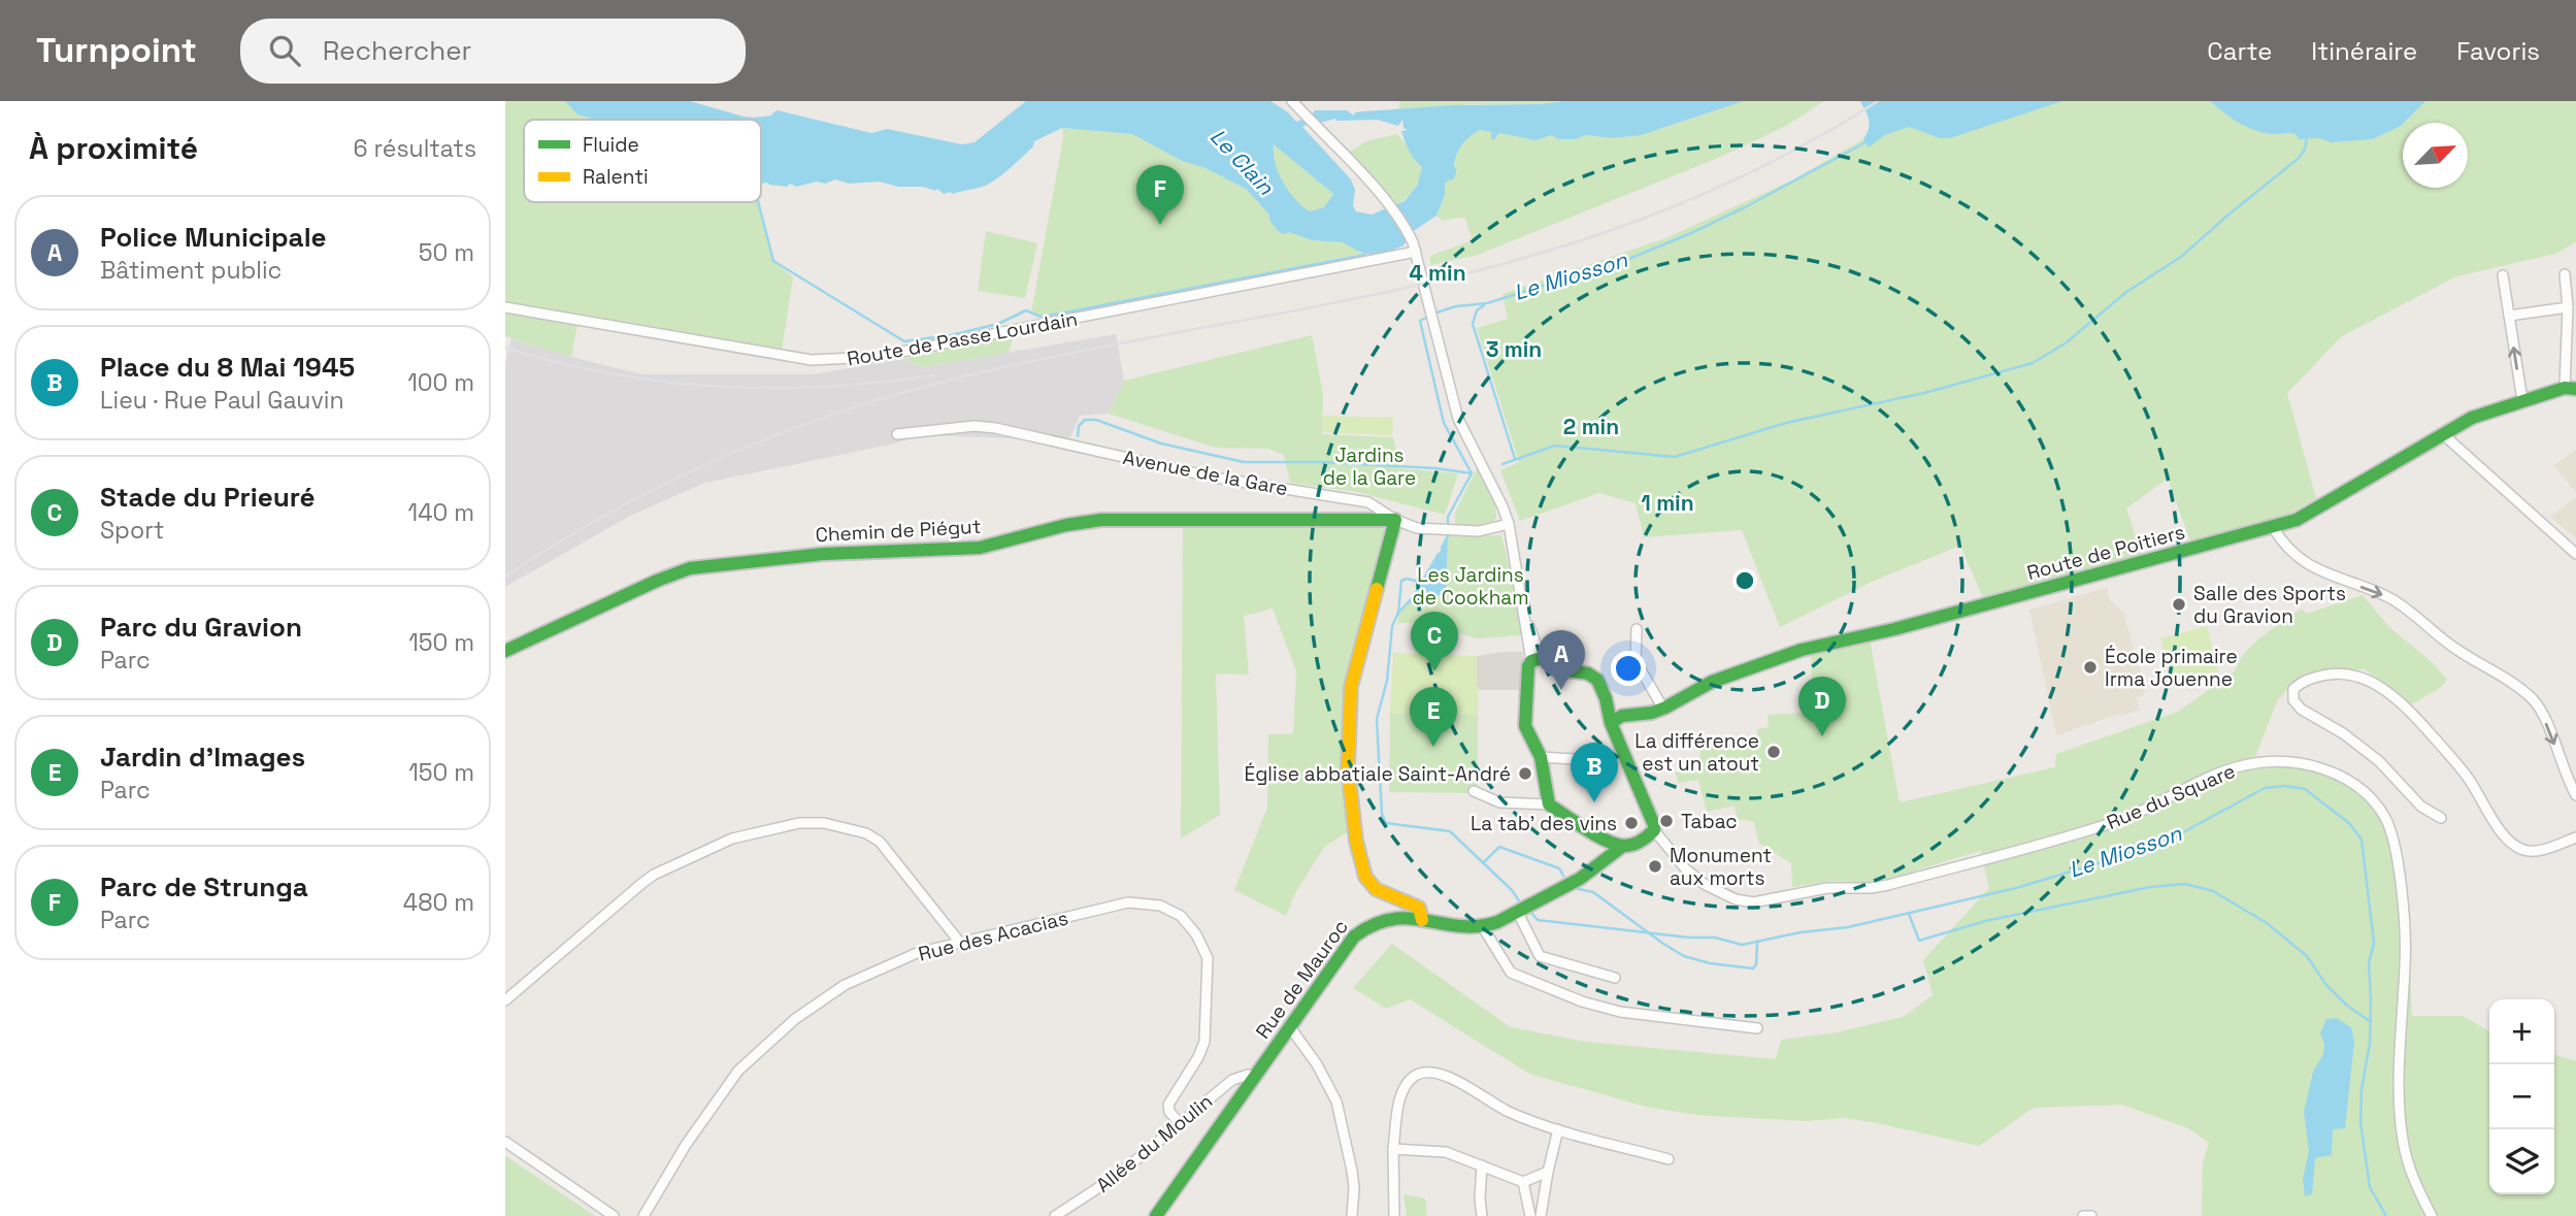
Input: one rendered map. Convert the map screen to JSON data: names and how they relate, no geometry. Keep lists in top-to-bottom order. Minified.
{"streets":{"street":["Route de Passe Lourdain","Avenue de la Gare","Chemin de Piégut","Route de Poitiers","Rue du Square","Rue des Acacias","Rue de Mauroc","Allée du Moulin"]},"crossings":[["Avenue de la Gare","Chemin de Piégut"],["Rue du Square","Rue de Mauroc"],["Rue des Acacias","Allée du Moulin"],["Rue de Mauroc","Allée du Moulin"]],"water":["Le Clain","Le Miosson"],"parks":["Jardins de la Gare","Les Jardins de Cookham"],"places":["Salle des Sports du Gravion","École primaire Irma Jouenne","La différence est un atout","Église abbatiale Saint-André","Tabac","La tab' des vins","Monument aux morts"],"legend":["Fluide","Ralenti"],"north":"top right","page":{"header":"Turnpoint","search":"Rechercher","nav":["Carte","Itinéraire","Favoris"],"heading":["À proximité","6 résultats"],"pins":["F","C","A","D","E","B"],"list":[{"mark":"A","name":"Police Municipale","note":"Bâtiment public","value":"50 m"},{"mark":"B","name":"Place du 8 Mai 1945","note":"Lieu · Rue Paul Gauvin","value":"100 m"},{"mark":"C","name":"Stade du Prieuré","note":"Sport","value":"140 m"},{"mark":"D","name":"Parc du Gravion","note":"Parc","value":"150 m"},{"mark":"E","name":"Jardin d'Images","note":"Parc","value":"150 m"},{"mark":"F","name":"Parc de Strunga","note":"Parc","value":"480 m"}],"map_buttons":["+","−"]},"rings":["4 min","3 min","2 min","1 min"]}
